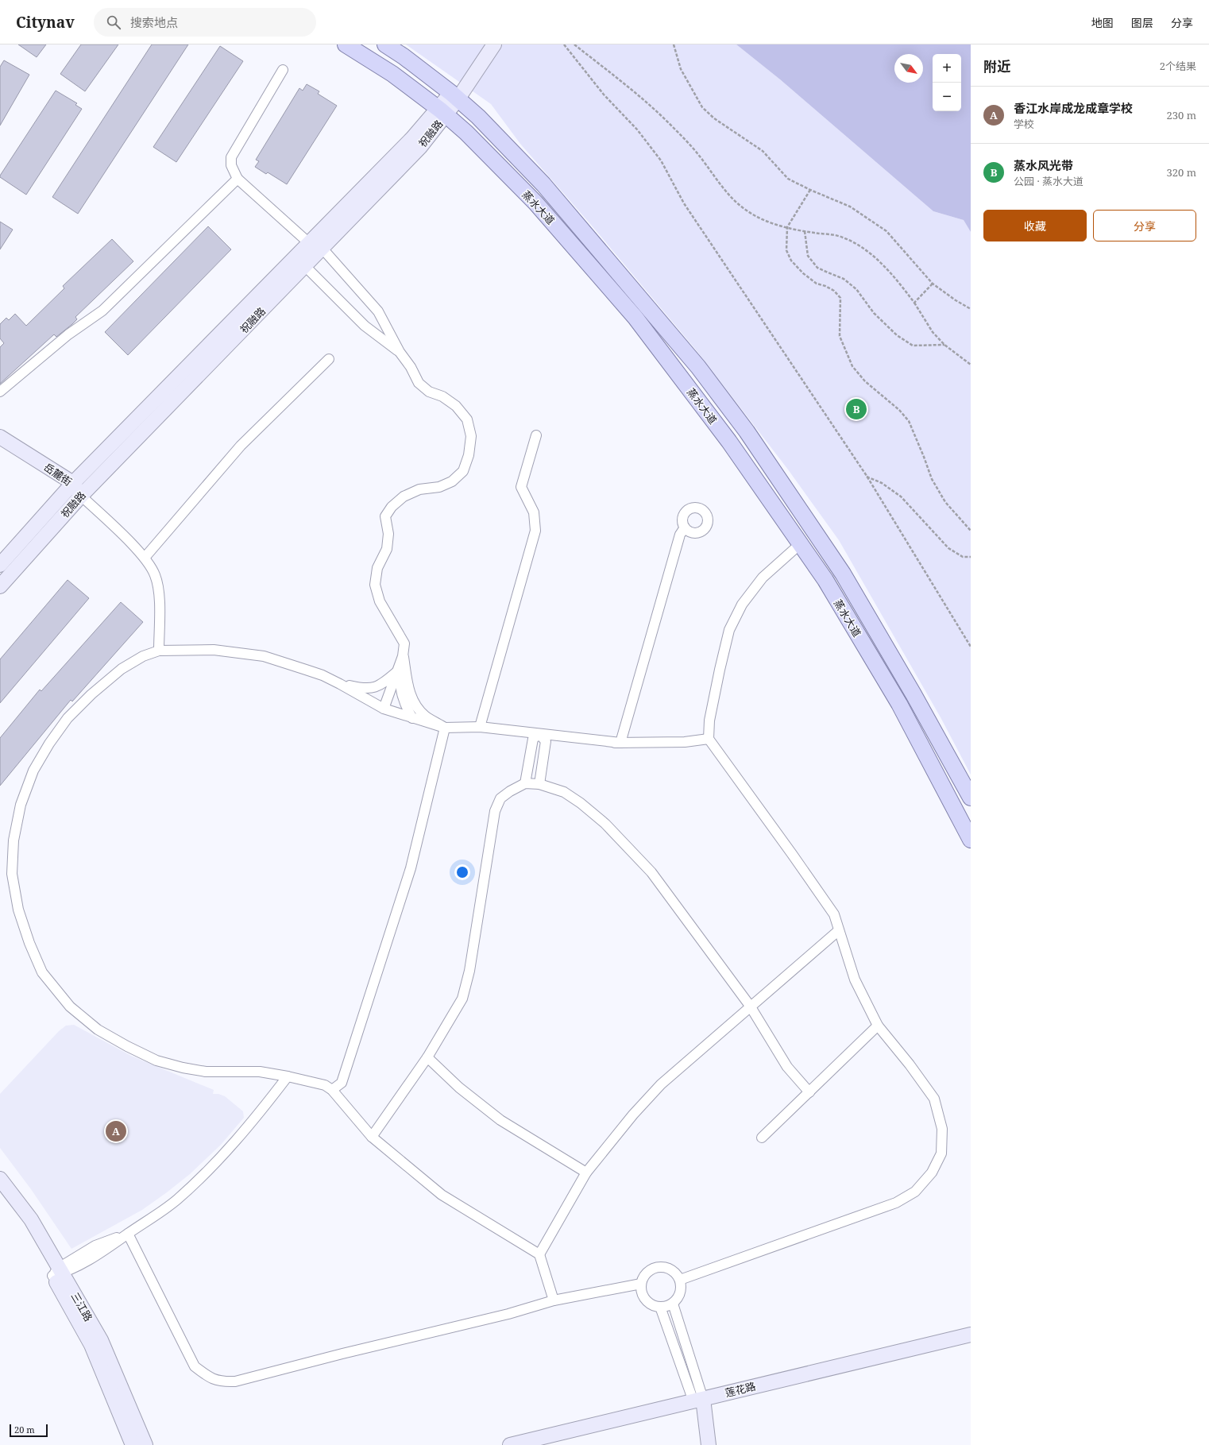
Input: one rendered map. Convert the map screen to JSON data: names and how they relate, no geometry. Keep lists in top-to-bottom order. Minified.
{"streets":{"main road":["祝融路","蒸水大道","岳麓街","三江路","莲花路"]},"crossings":[["祝融路","蒸水大道"],["祝融路","岳麓街"]],"scale_bar":"20 m","north":"bottom right","page":{"header":"Citynav","search":"搜索地点","nav":["地图","图层","分享"],"heading":["附近","2个结果"],"map_buttons":["+","−"],"list":[{"mark":"A","name":"香江水岸成龙成章学校","note":"学校","value":"230 m"},{"mark":"B","name":"蒸水风光带","note":"公园 · 蒸水大道","value":"320 m"}],"buttons":["收藏","分享"],"pins":["B","A"],"scale":"20 m"}}
